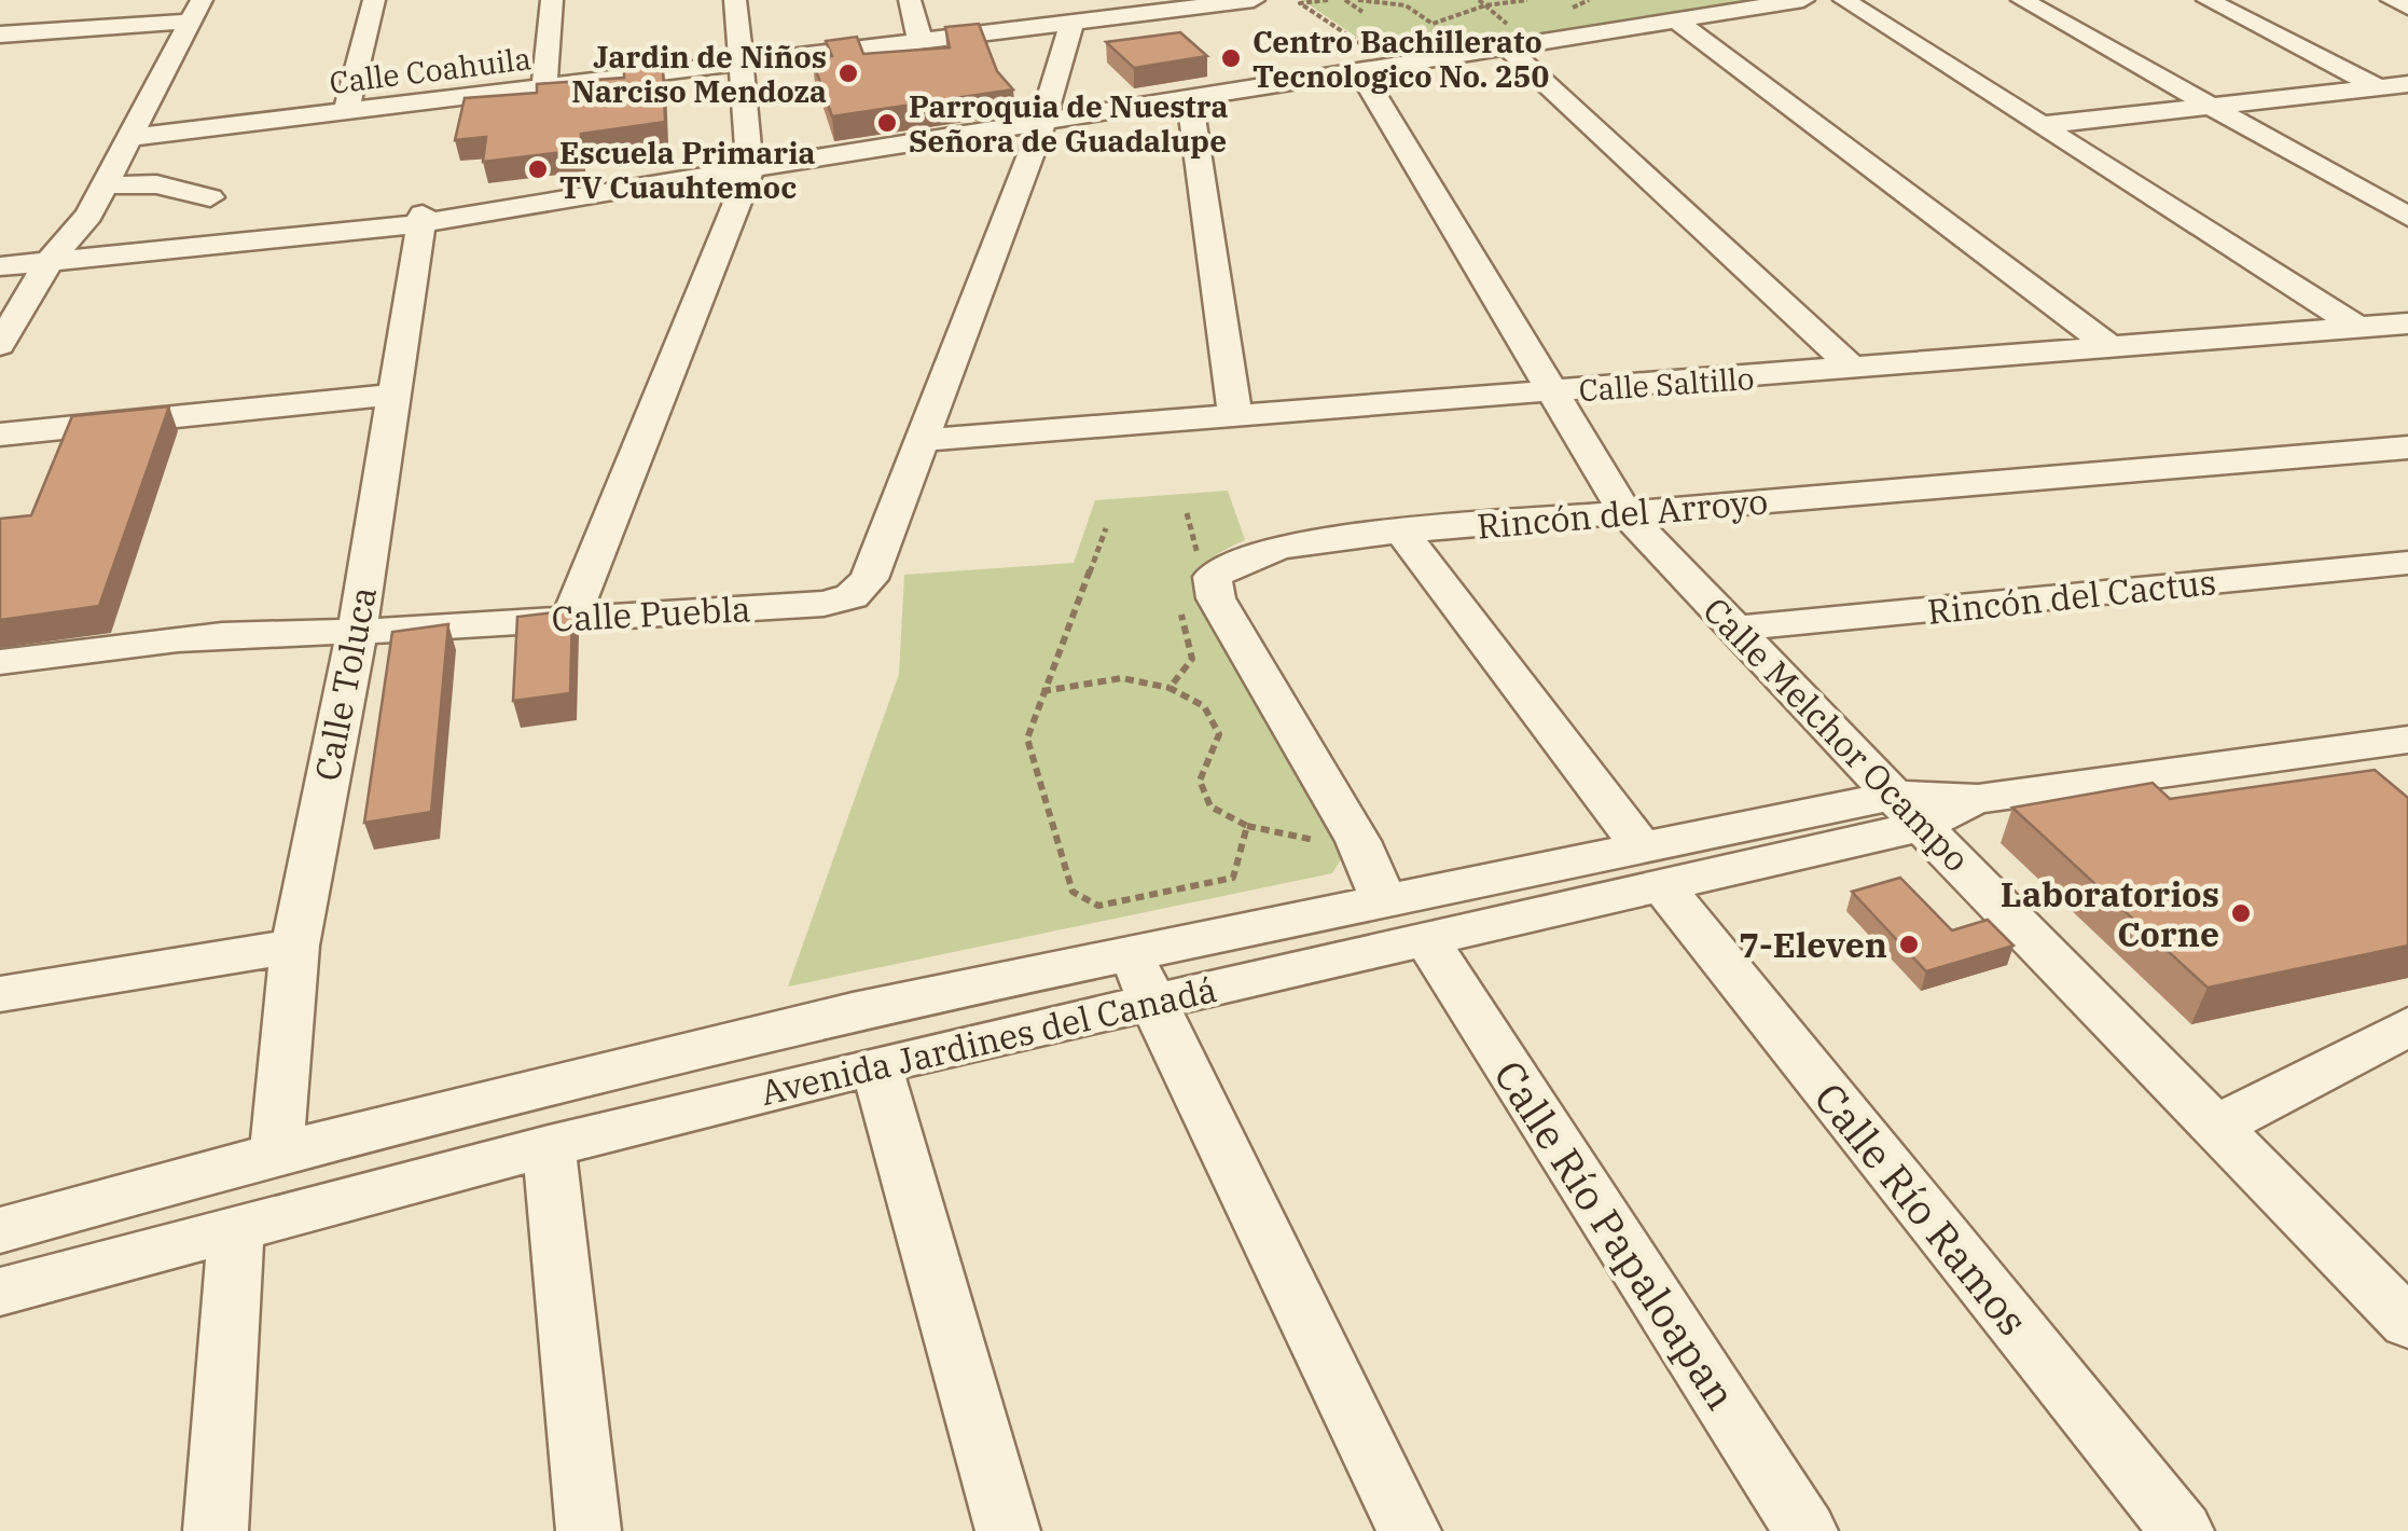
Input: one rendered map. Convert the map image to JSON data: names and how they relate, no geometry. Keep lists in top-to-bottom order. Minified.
{"streets":{"street":["Calle Coahuila","Calle Saltillo","Rincón del Arroyo","Rincón del Cactus","Calle Puebla","Calle Toluca","Calle Melchor Ocampo","Avenida Jardines del Canadá","Calle Río Ramos","Calle Río Papaloapan"]},"crossings":[["Calle Saltillo","Calle Puebla"],["Calle Saltillo","Calle Melchor Ocampo"],["Rincón del Arroyo","Calle Melchor Ocampo"],["Rincón del Arroyo","Avenida Jardines del Canadá"],["Rincón del Arroyo","Calle Río Ramos"],["Rincón del Cactus","Calle Melchor Ocampo"],["Calle Puebla","Calle Toluca"],["Calle Toluca","Avenida Jardines del Canadá"],["Calle Melchor Ocampo","Avenida Jardines del Canadá"],["Avenida Jardines del Canadá","Calle Río Ramos"],["Avenida Jardines del Canadá","Calle Río Papaloapan"]],"places":["Centro Bachillerato Tecnologico No. 250","Jardin de Niños Narciso Mendoza","Parroquia de Nuestra Señora de Guadalupe","Escuela Primaria TV Cuauhtemoc","Laboratorios Corne","7-Eleven"]}
